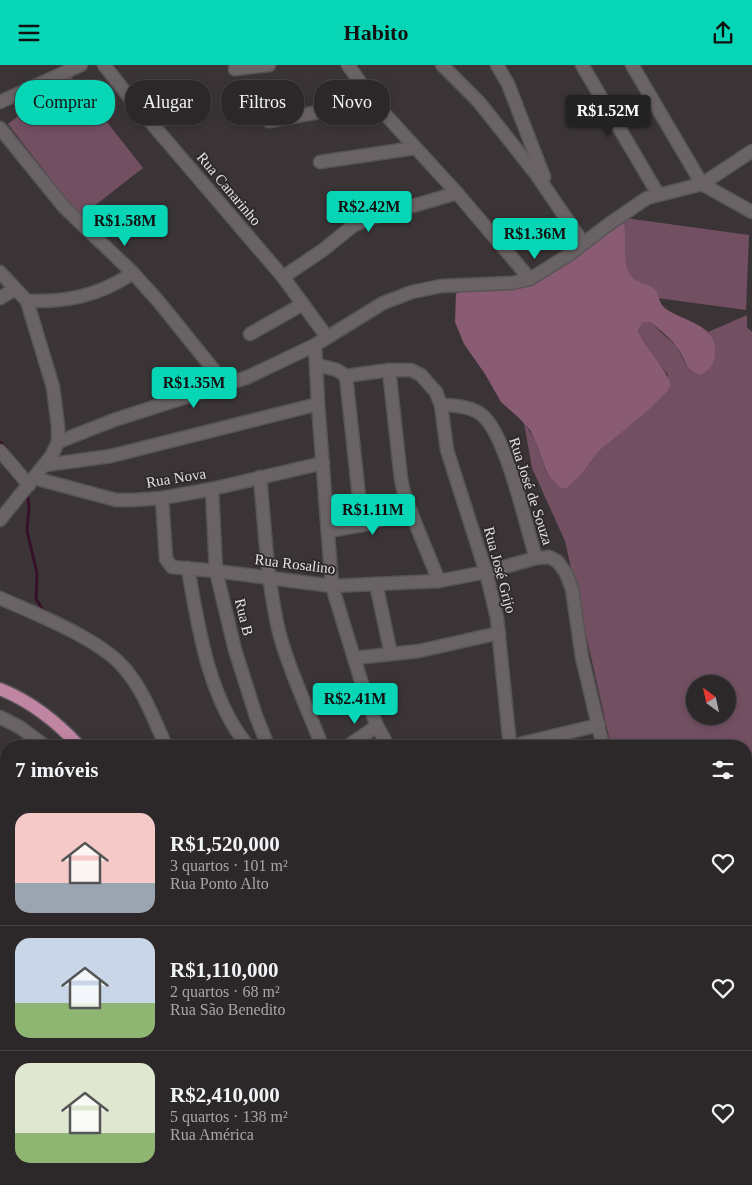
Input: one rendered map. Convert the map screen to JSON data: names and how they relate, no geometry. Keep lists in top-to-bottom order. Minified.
{"streets":{"street":["Rua Canarinho","Rua Nova","Rua José de Souza","Rua Rosalino","Rua José Grijo","Rua B"]},"crossings":[["Rua Nova","Rua Rosalino"],["Rua Nova","Rua B"],["Rua José de Souza","Rua Rosalino"],["Rua José de Souza","Rua José Grijo"],["Rua Rosalino","Rua José Grijo"],["Rua Rosalino","Rua B"]],"north":"top left","page":{"header":"Habito","chip":["Comprar","Alugar","Filtros","Novo"],"price":["R$1.52M","R$2.42M","R$1.58M","R$1.36M","R$1.35M","R$1.11M","R$2.41M"],"heading":"7 imóveis","list":[{"name":"R$1,520,000","note":"3 quartos · 101 m² · Rua Ponto Alto"},{"name":"R$1,110,000","note":"2 quartos · 68 m² · Rua São Benedito"},{"name":"R$2,410,000","note":"5 quartos · 138 m² · Rua América"}]}}
